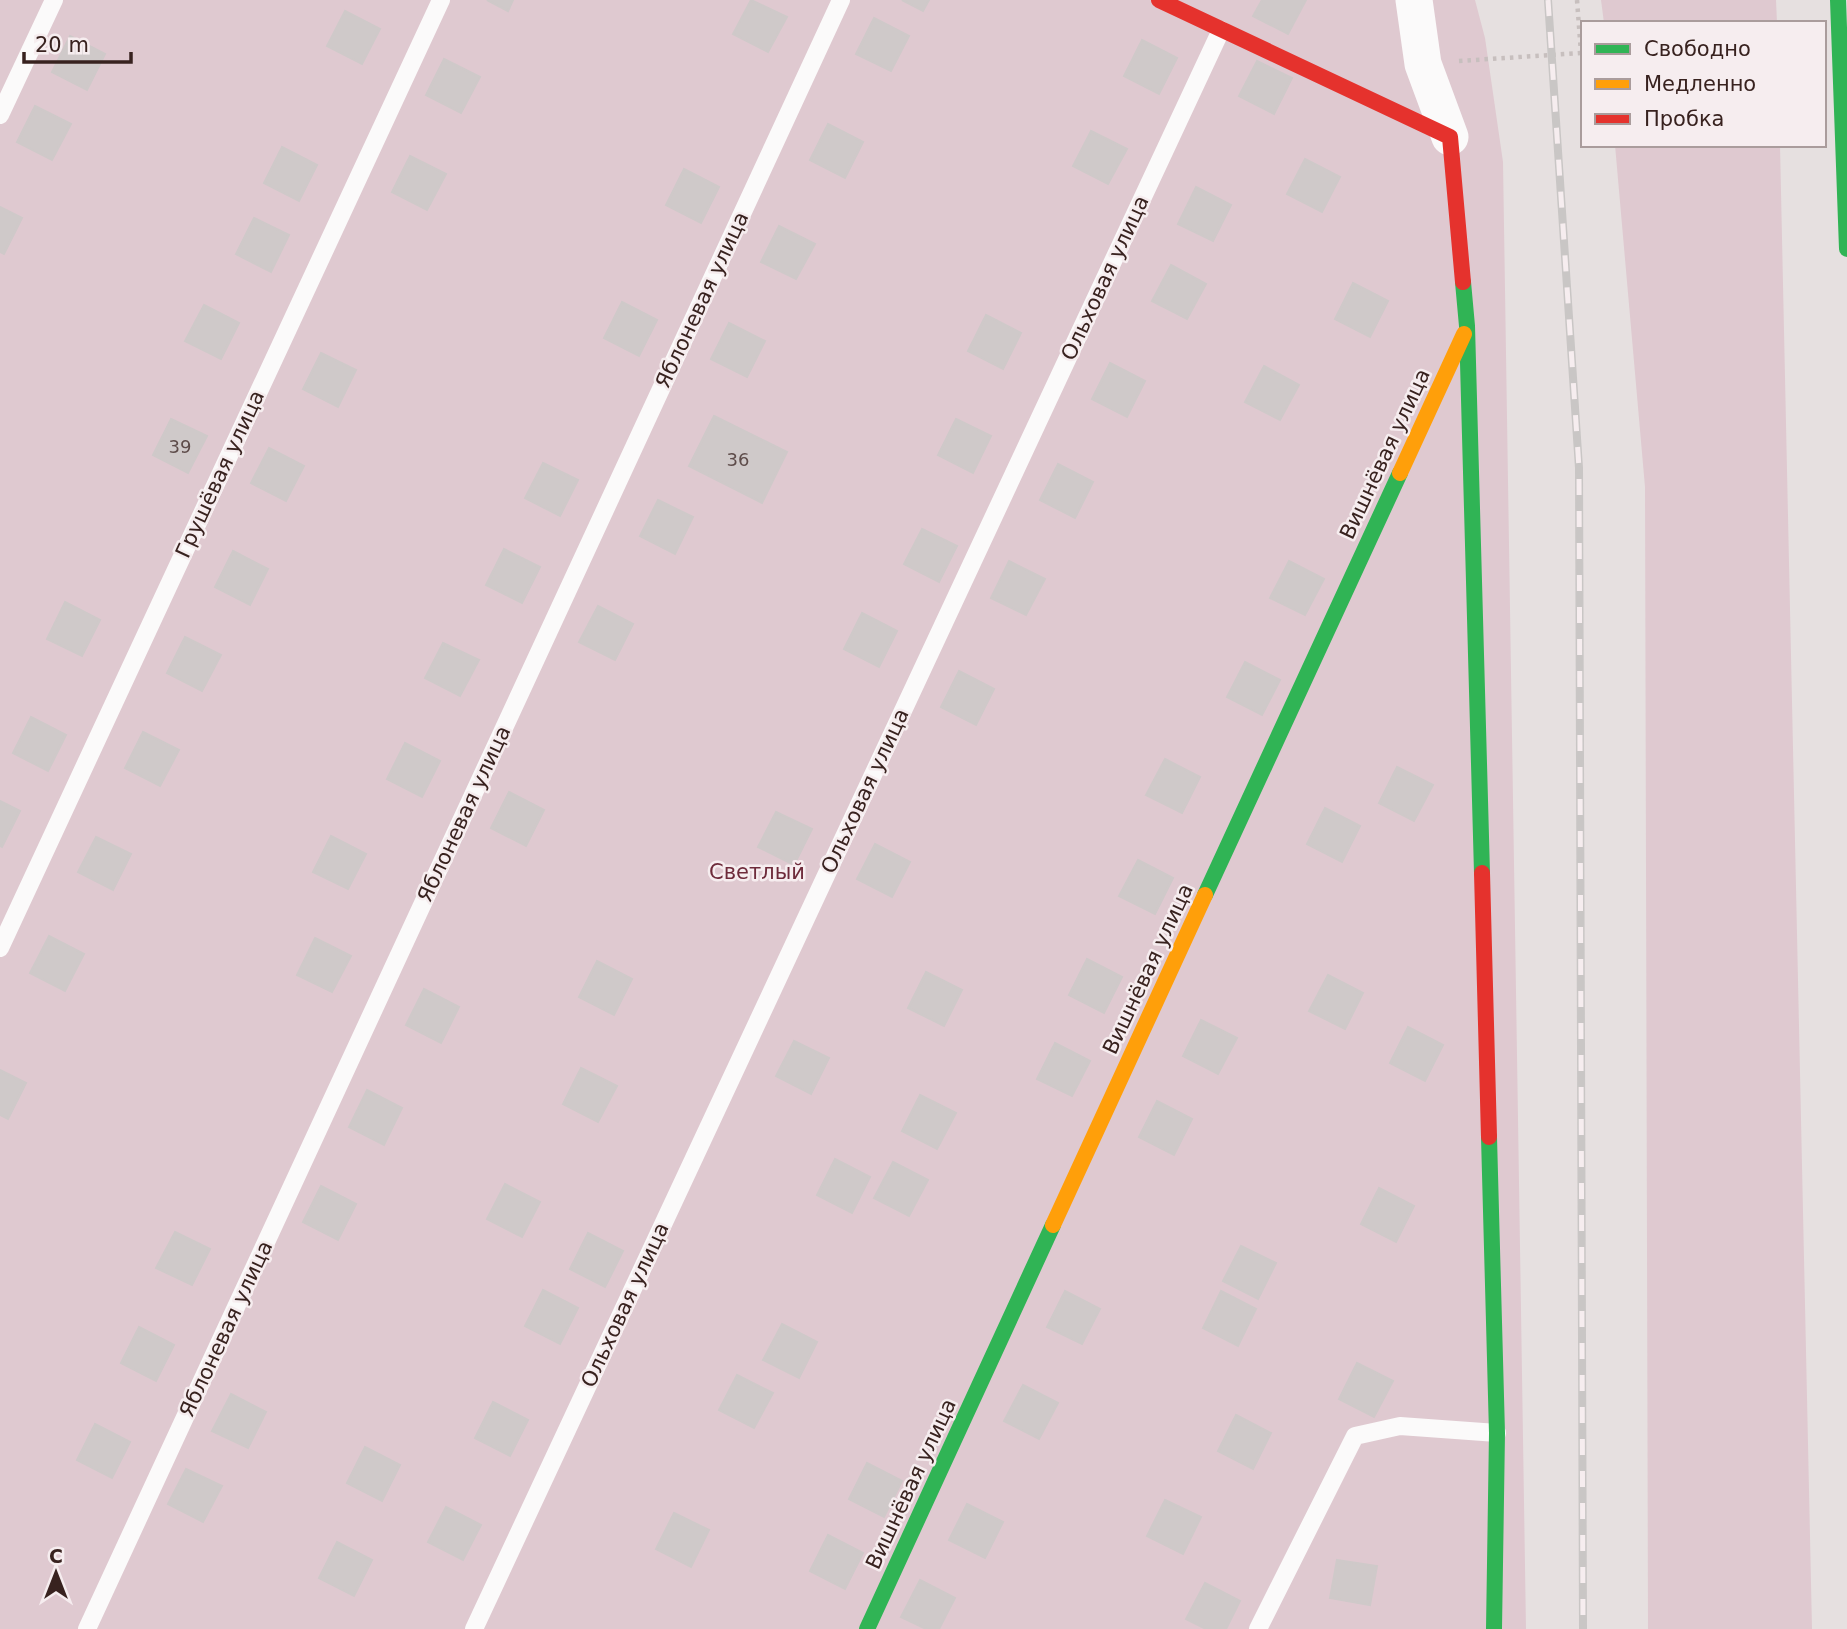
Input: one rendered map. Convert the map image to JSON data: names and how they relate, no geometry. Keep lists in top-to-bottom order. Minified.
{"streets":{"street":["Вишнёвая улица"],"lane":["Ольховая улица","Яблоневая улица","Грушёвая улица"]},"parks":["Светлый"],"house_numbers":["39","36"],"legend":["Свободно","Медленно","Пробка"],"scale_bar":"20 m","north":"top"}
